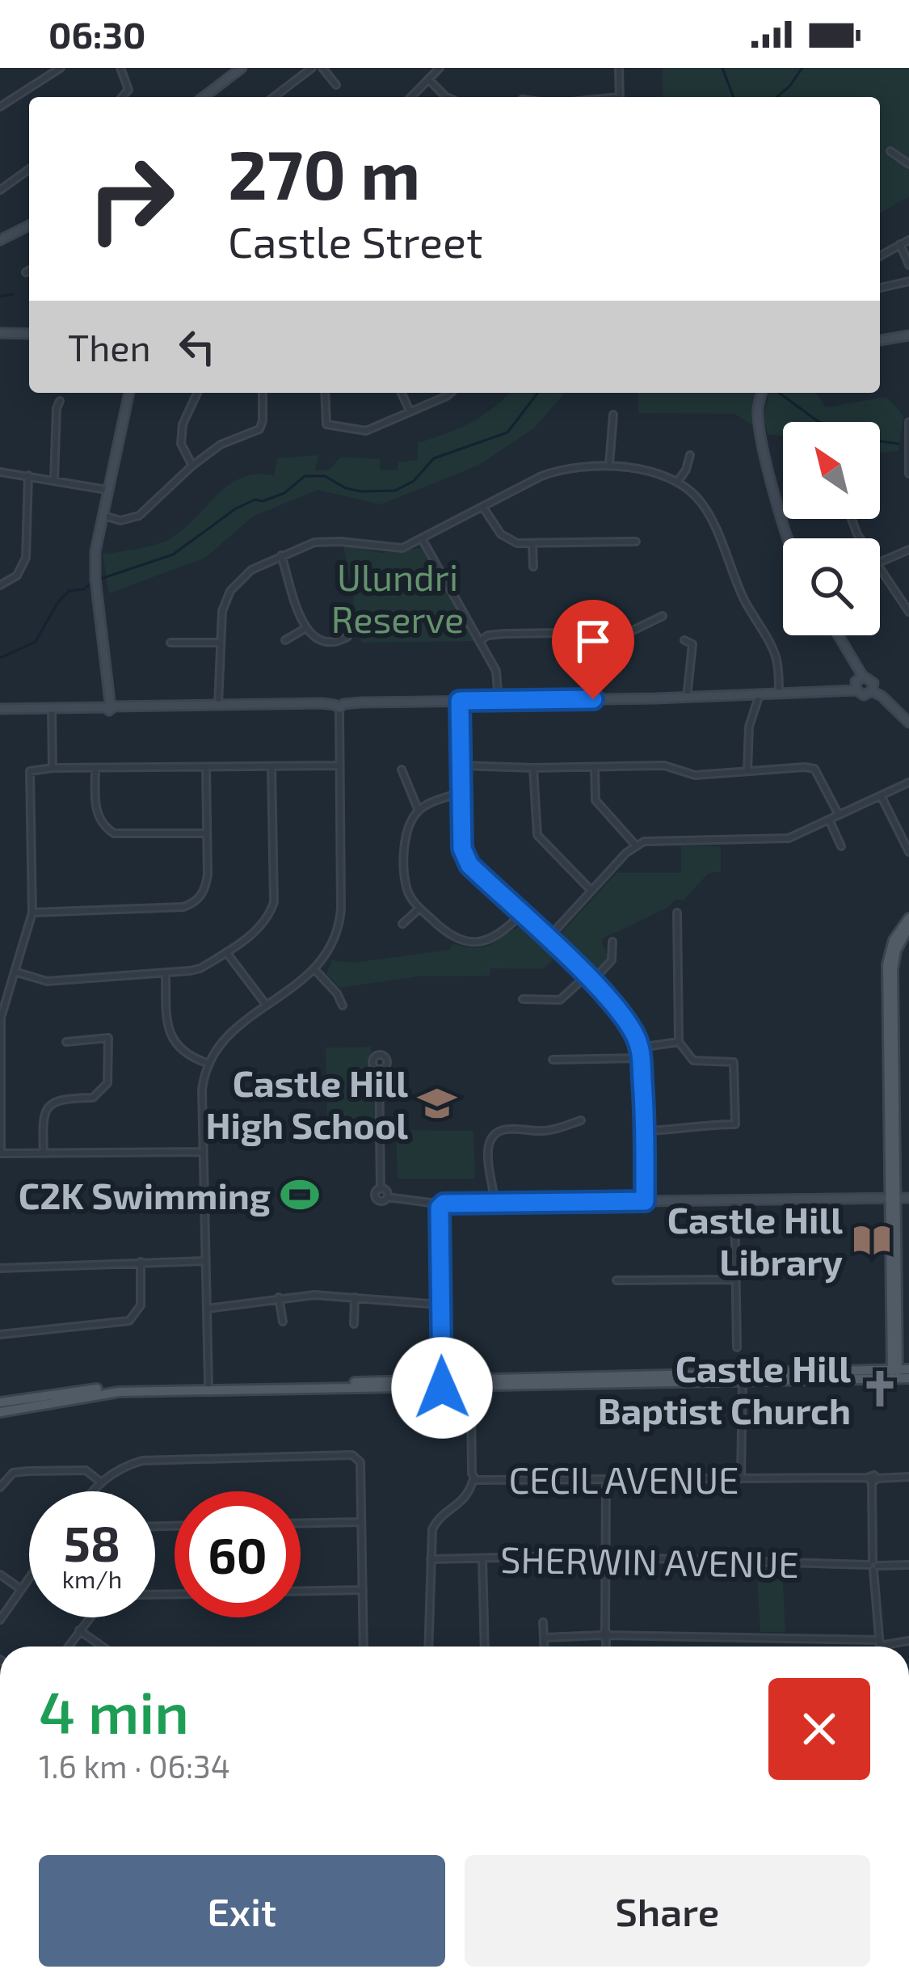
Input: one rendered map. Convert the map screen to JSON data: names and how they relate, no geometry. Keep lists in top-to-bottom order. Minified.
{"streets":{"street":["CECIL AVENUE","SHERWIN AVENUE"]},"parks":["Ulundri Reserve"],"places":{"school or university":["Castle Hill High School"],"sports":["C2K Swimming"],"library":["Castle Hill Library"],"church":["Castle Hill Baptist Church"]},"north":"top left","page":{"status":"06:30","turn":["270 m","Castle Street"],"then":"Then","speed":"58 km/h","limit":"60","heading":["4 min","1.6 km · 06:34"],"buttons":["Exit","Share"]}}
